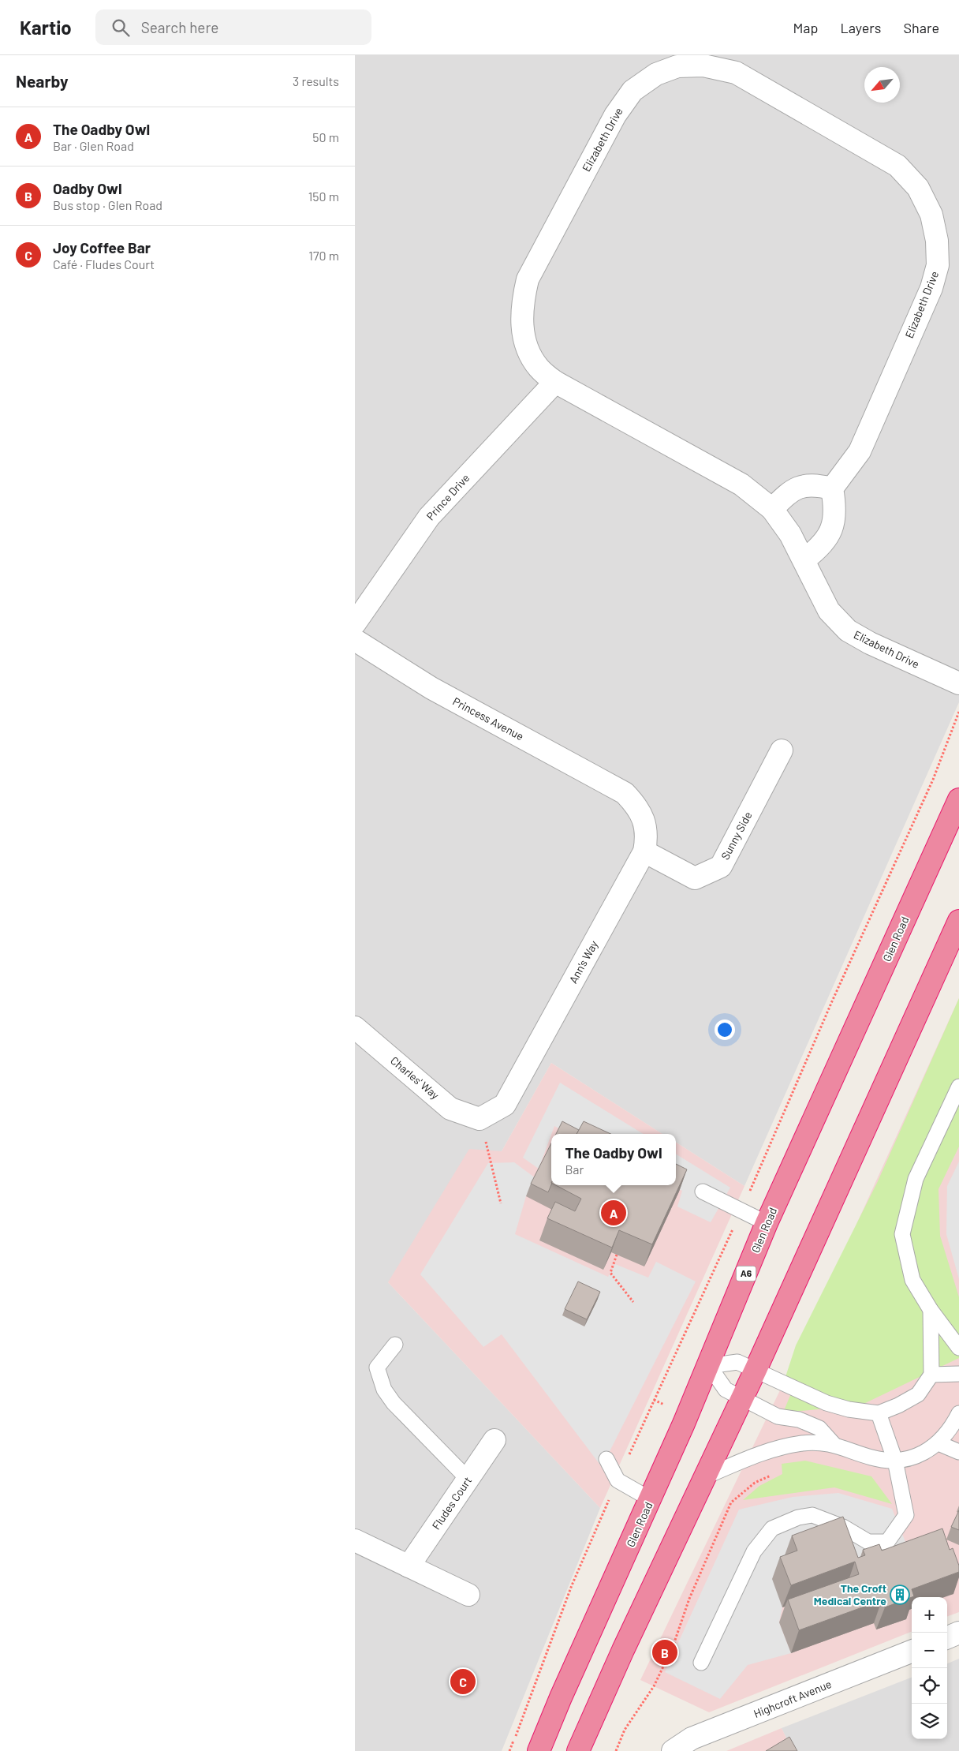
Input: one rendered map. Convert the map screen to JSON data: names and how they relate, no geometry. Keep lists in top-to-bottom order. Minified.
{"streets":{"highway":["Glen Road","A6"],"street":["Elizabeth Drive","Prince Drive","Princess Avenue","Sunny Side","Ann's Way","Charles' Way","Fludes Court","Highcroft Avenue"]},"crossings":[["Elizabeth Drive","Prince Drive"],["Princess Avenue","Ann's Way"],["Sunny Side","Ann's Way"],["Ann's Way","Charles' Way"]],"places":{"building":["The Croft Medical Centre"]},"north":"bottom left","page":{"header":"Kartio","search":"Search here","nav":["Map","Layers","Share"],"heading":["Nearby","3 results"],"list":[{"mark":"A","name":"The Oadby Owl","note":"Bar · Glen Road","value":"50 m"},{"mark":"B","name":"Oadby Owl","note":"Bus stop · Glen Road","value":"150 m"},{"mark":"C","name":"Joy Coffee Bar","note":"Café · Fludes Court","value":"170 m"}],"popup":["The Oadby Owl","Bar"],"pins":["A","B","C"],"map_buttons":["+","−"]}}
